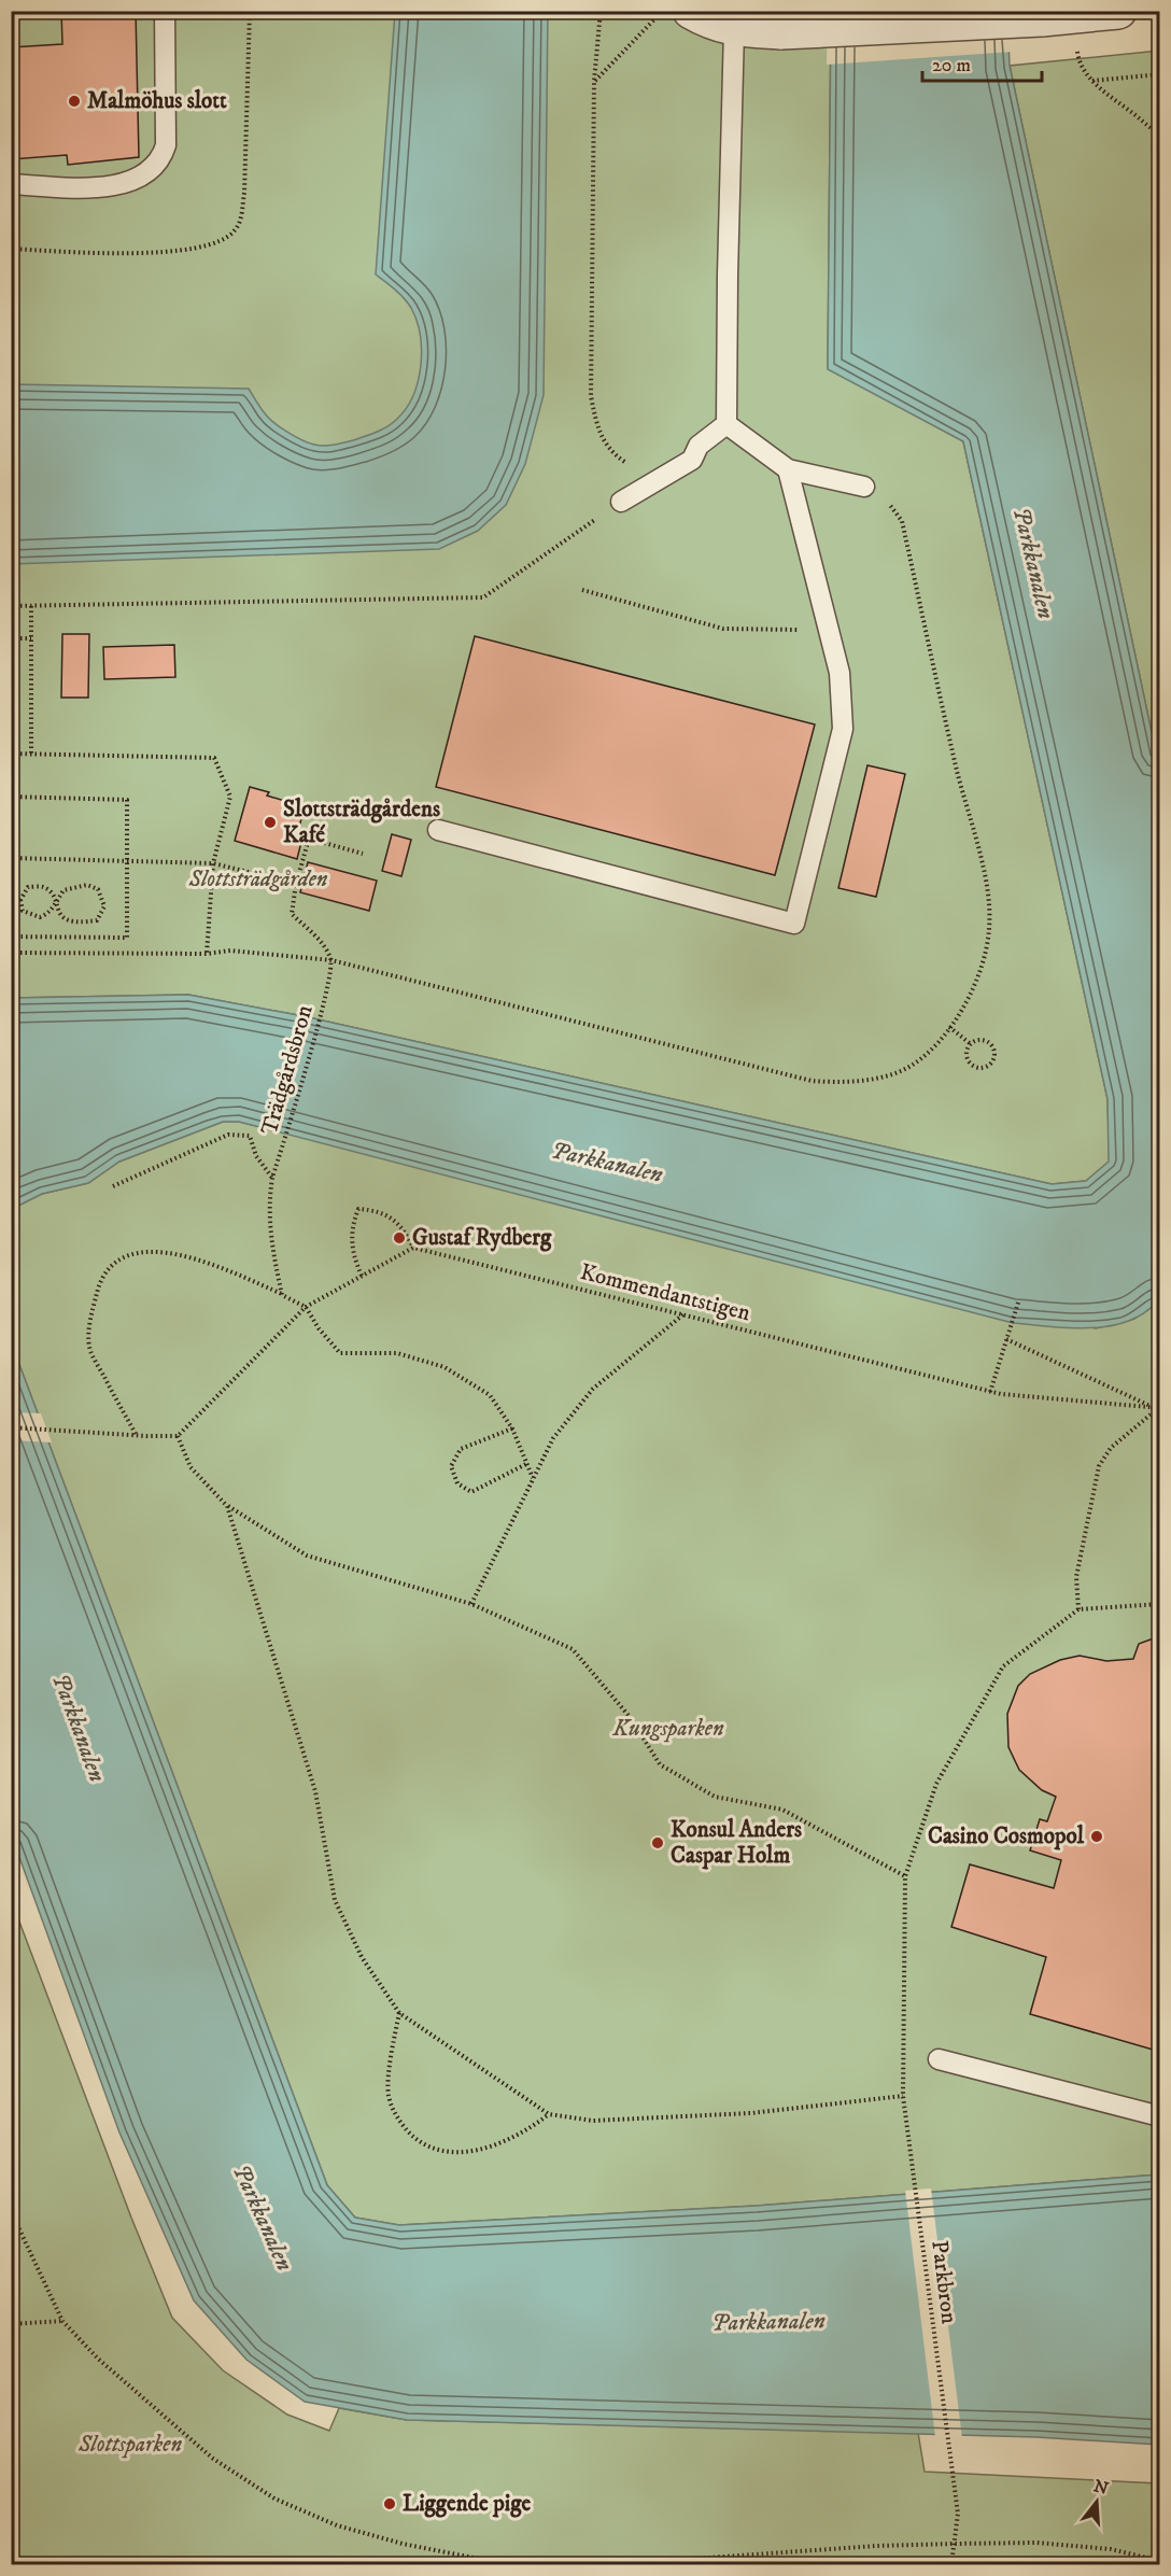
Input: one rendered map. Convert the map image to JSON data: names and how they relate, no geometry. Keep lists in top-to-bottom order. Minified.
{"streets":{"path":["Trädgårdsbron","Kommendantstigen","Parkbron"]},"water":["Parkkanalen"],"parks":["Slottsträdgården","Kungsparken","Slottsparken"],"places":["Malmöhus slott","Slottsträdgårdens Kafé","Gustaf Rydberg","Casino Cosmopol","Konsul Anders Caspar Holm","Liggende pige"],"scale_bar":"20 m","north":"top"}
